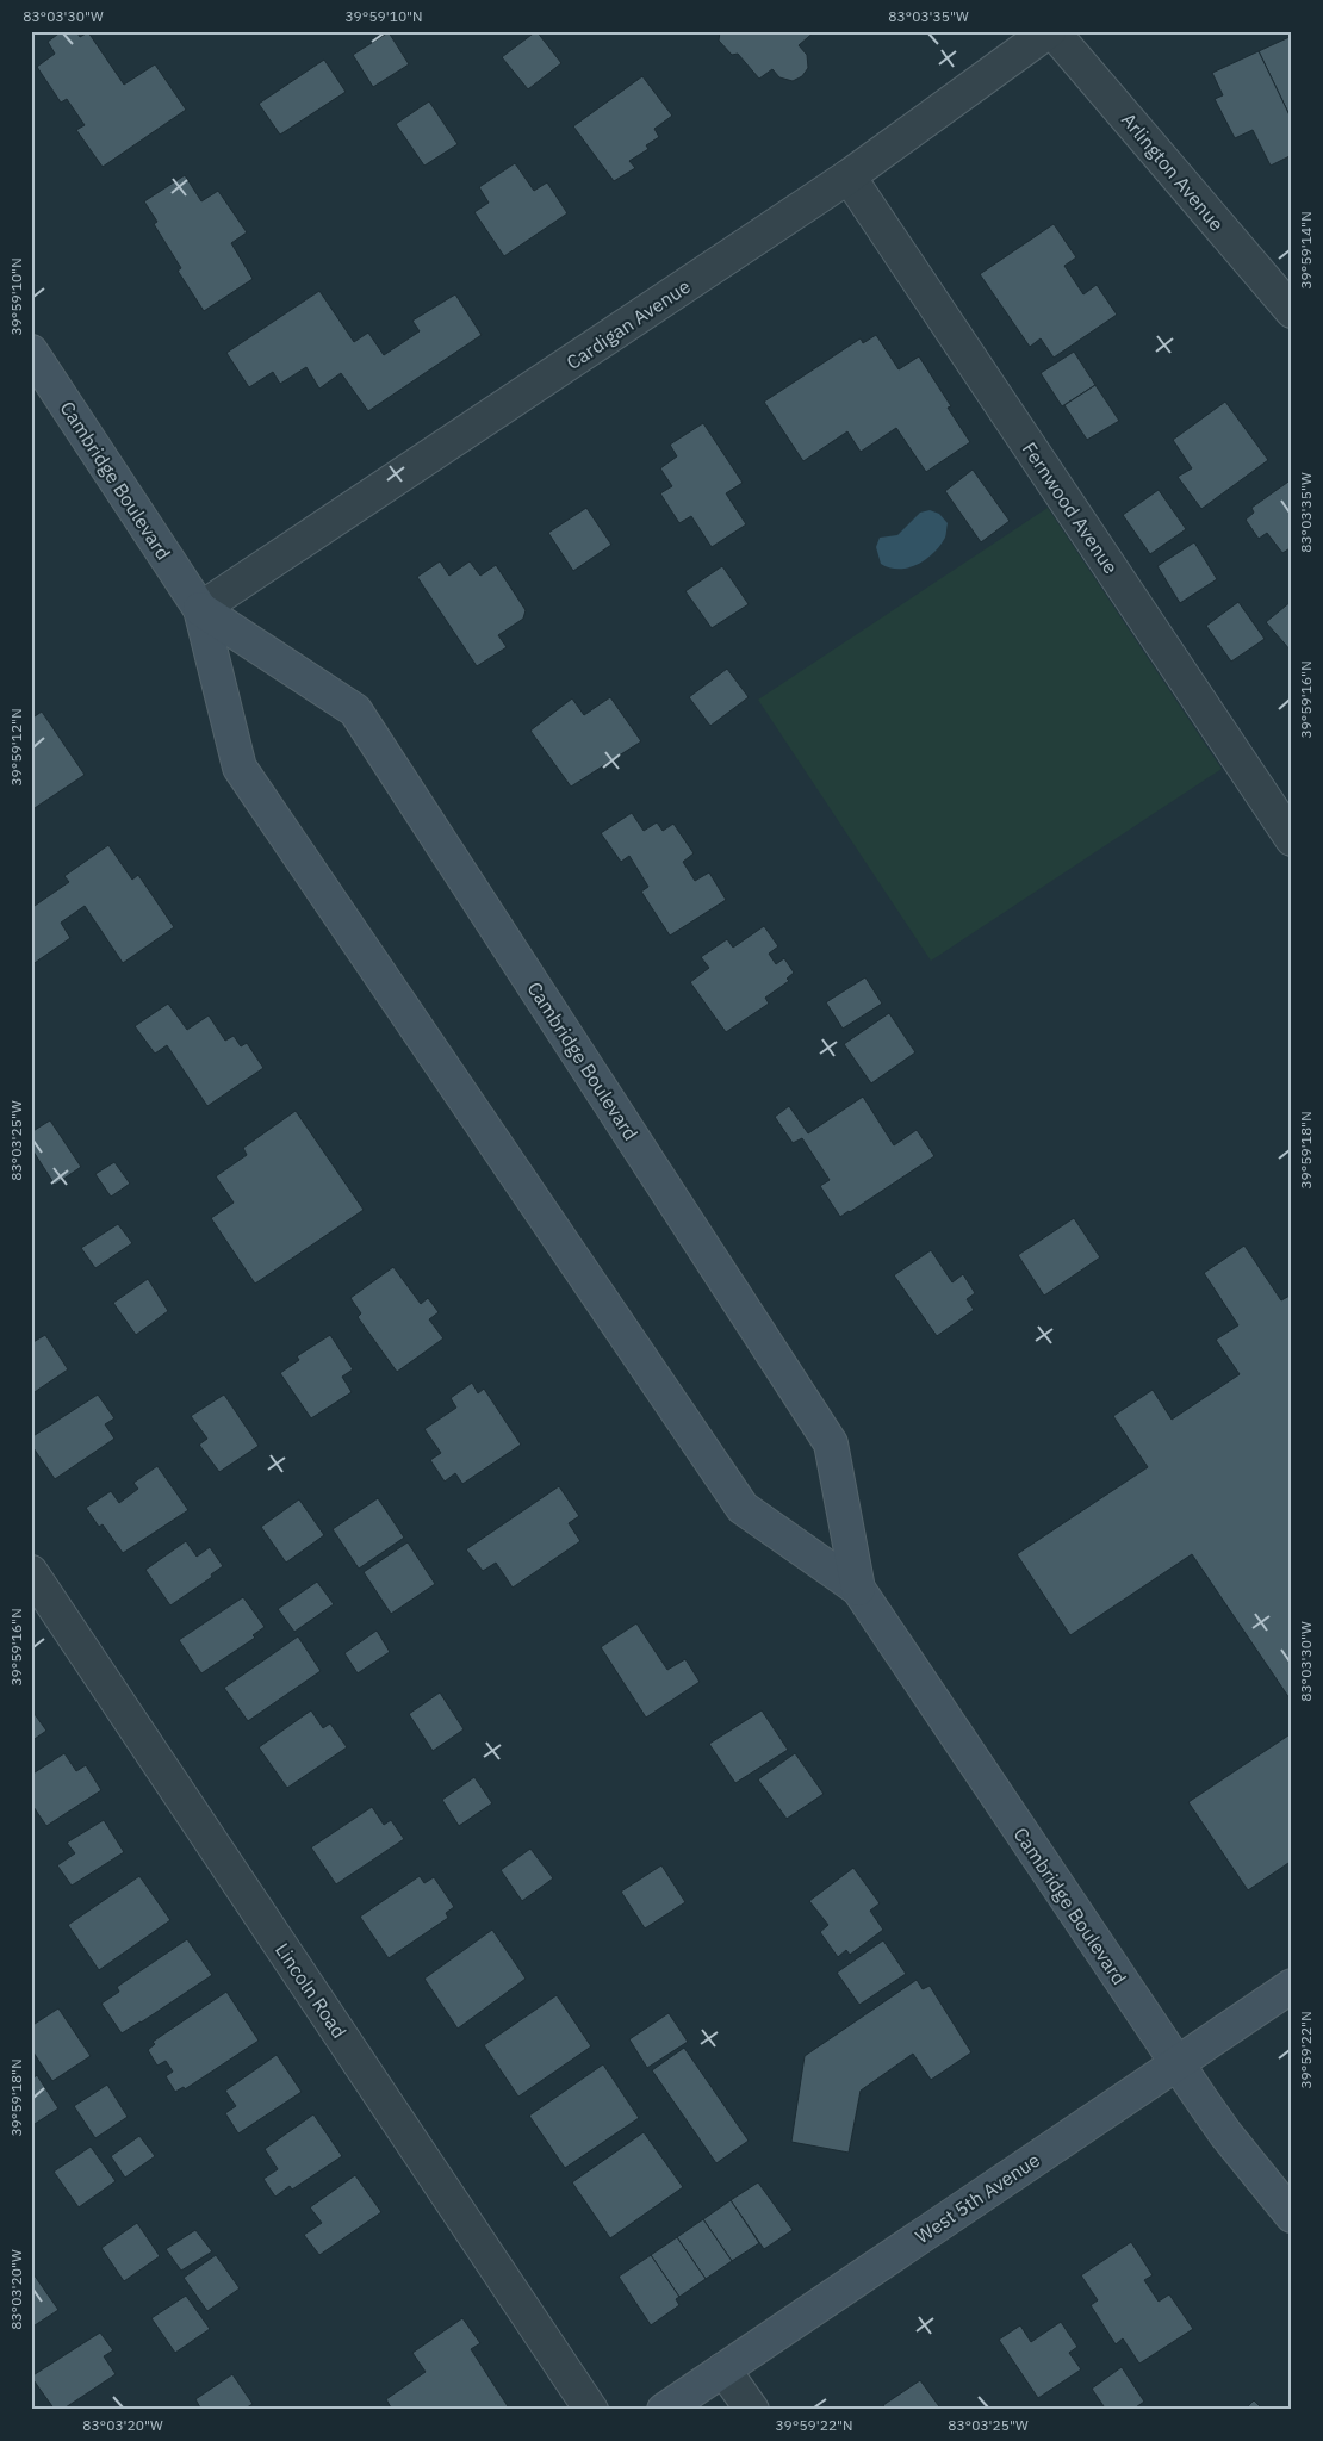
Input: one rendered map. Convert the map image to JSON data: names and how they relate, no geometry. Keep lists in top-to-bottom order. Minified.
{"streets":{"street":["Arlington Avenue","Cardigan Avenue","Cambridge Boulevard","Fernwood Avenue","Lincoln Road","West 5th Avenue"]},"crossings":[["Arlington Avenue","Cardigan Avenue"],["Cardigan Avenue","Cambridge Boulevard"],["Cardigan Avenue","Fernwood Avenue"],["Cambridge Boulevard","West 5th Avenue"]],"coordinates":["83°03'30\"W","39°59'10\"N","83°03'35\"W","39°59'14\"N","39°59'16\"N","39°59'12\"N","83°03'25\"W","39°59'18\"N","39°59'22\"N","83°03'20\"W"]}
